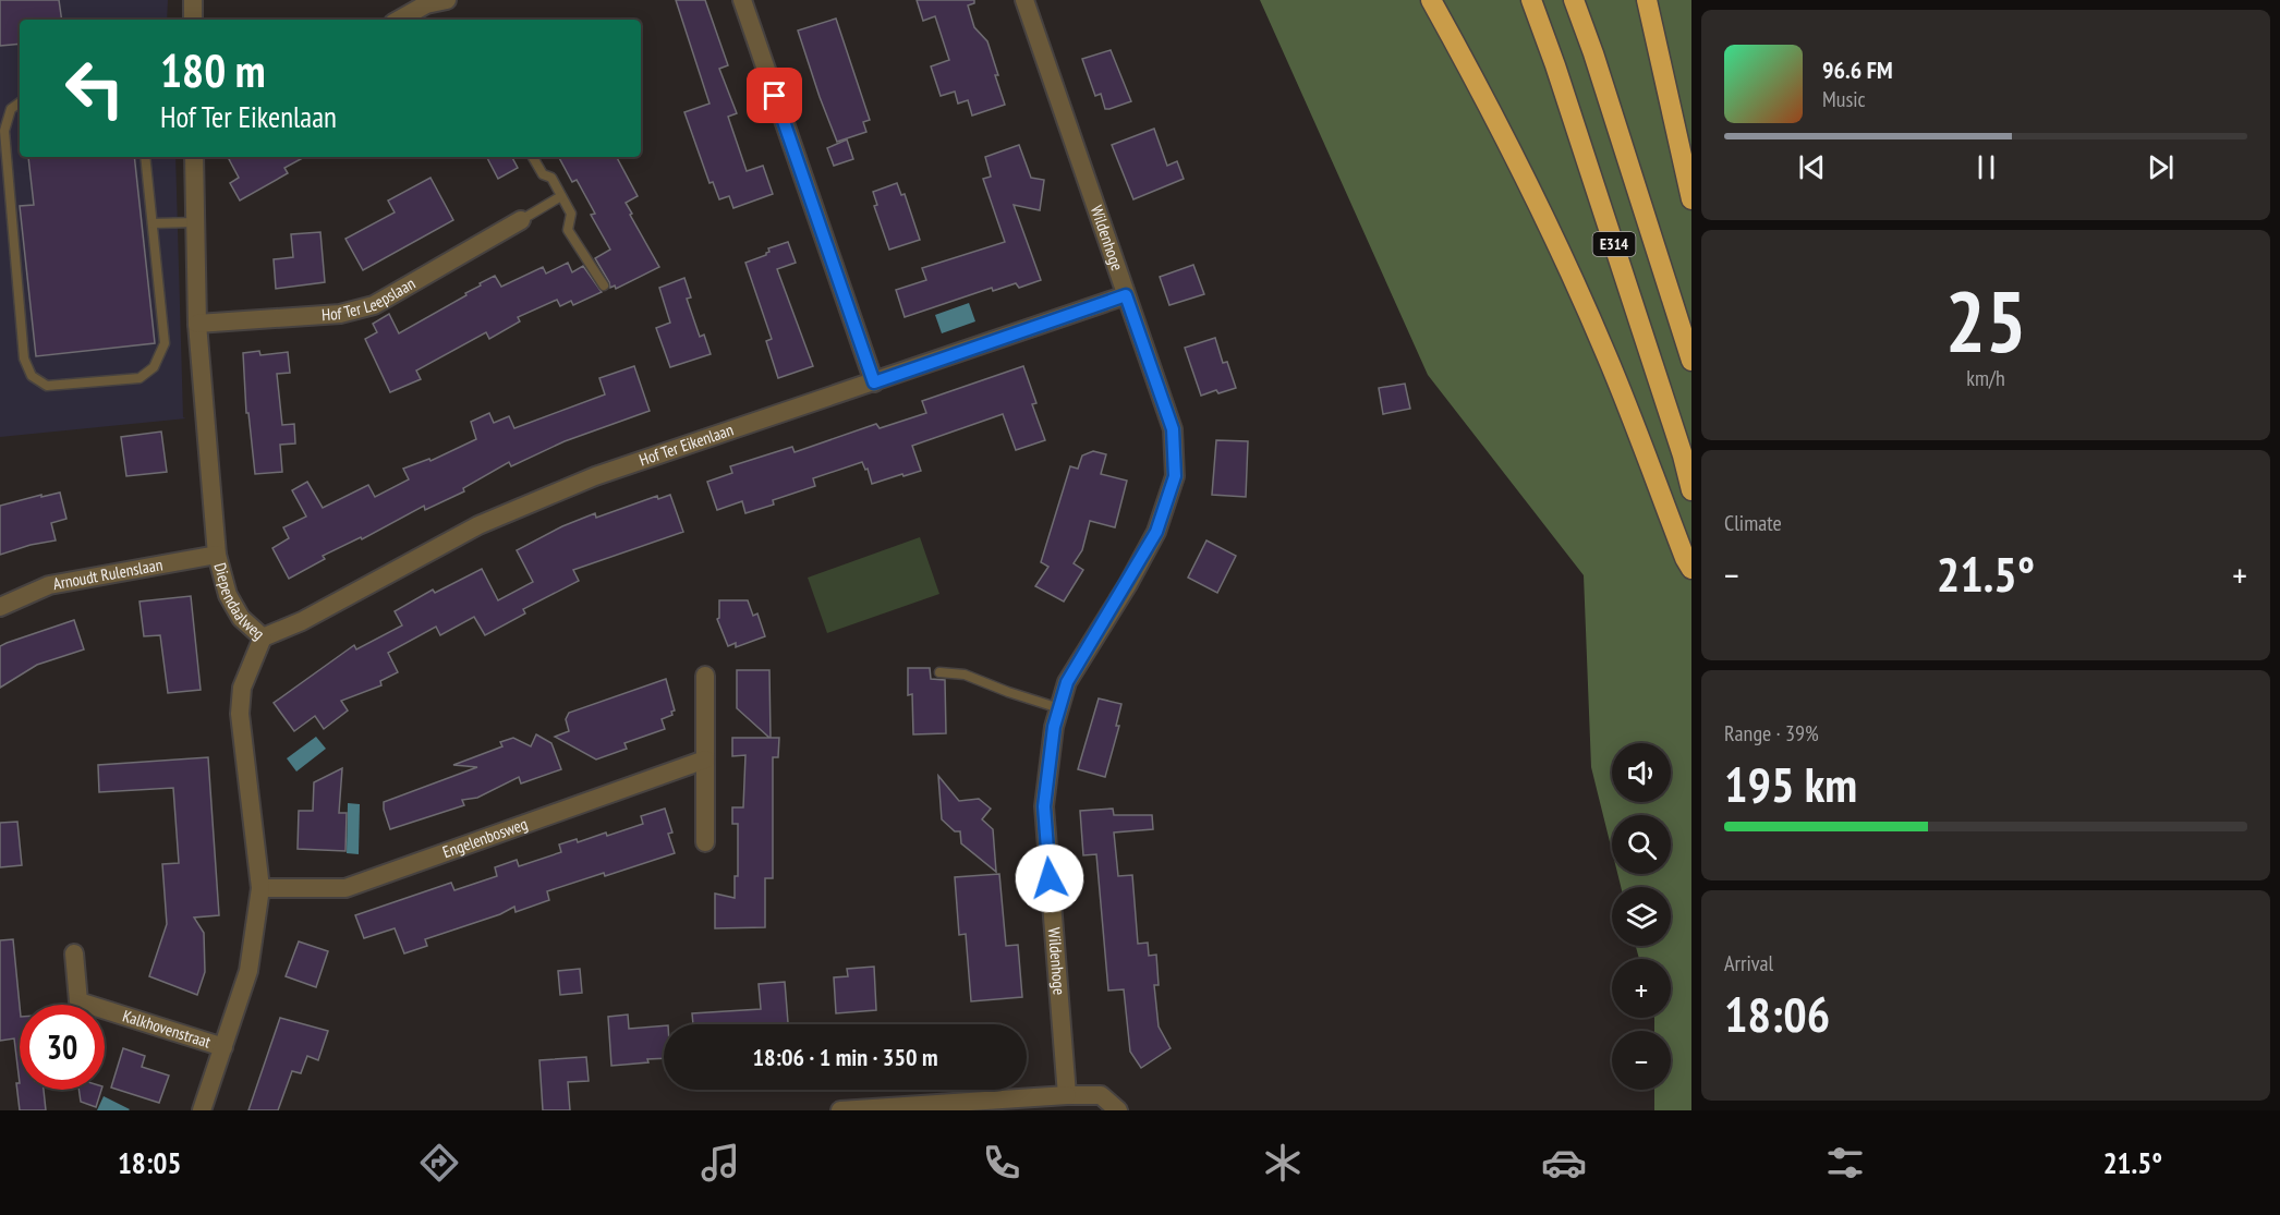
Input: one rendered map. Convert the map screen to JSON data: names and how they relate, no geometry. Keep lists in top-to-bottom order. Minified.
{"streets":{"highway":["E314"],"street":["Wildenhoge","Hof Ter Leepslaan","Hof Ter Eikenlaan","Arnoudt Rulenslaan","Diependaalweg","Engelenbosweg","Kalkhovenstraat"]},"crossings":[["Wildenhoge","Hof Ter Eikenlaan"],["Hof Ter Leepslaan","Diependaalweg"],["Hof Ter Eikenlaan","Diependaalweg"],["Arnoudt Rulenslaan","Diependaalweg"],["Diependaalweg","Engelenbosweg"],["Diependaalweg","Kalkhovenstraat"]],"page":{"turn":["180 m","Hof Ter Eikenlaan"],"song":["96.6 FM","Music"],"tile":[["25","km/h"],"Climate",["Range · 39%","195 km"],["Arrival","18:06"]],"heat":["−","21.5°","+"],"map_buttons":["+","−"],"limit":"30","trip":"18:06 · 1 min · 350 m","tabs":["18:05","21.5°"]}}
